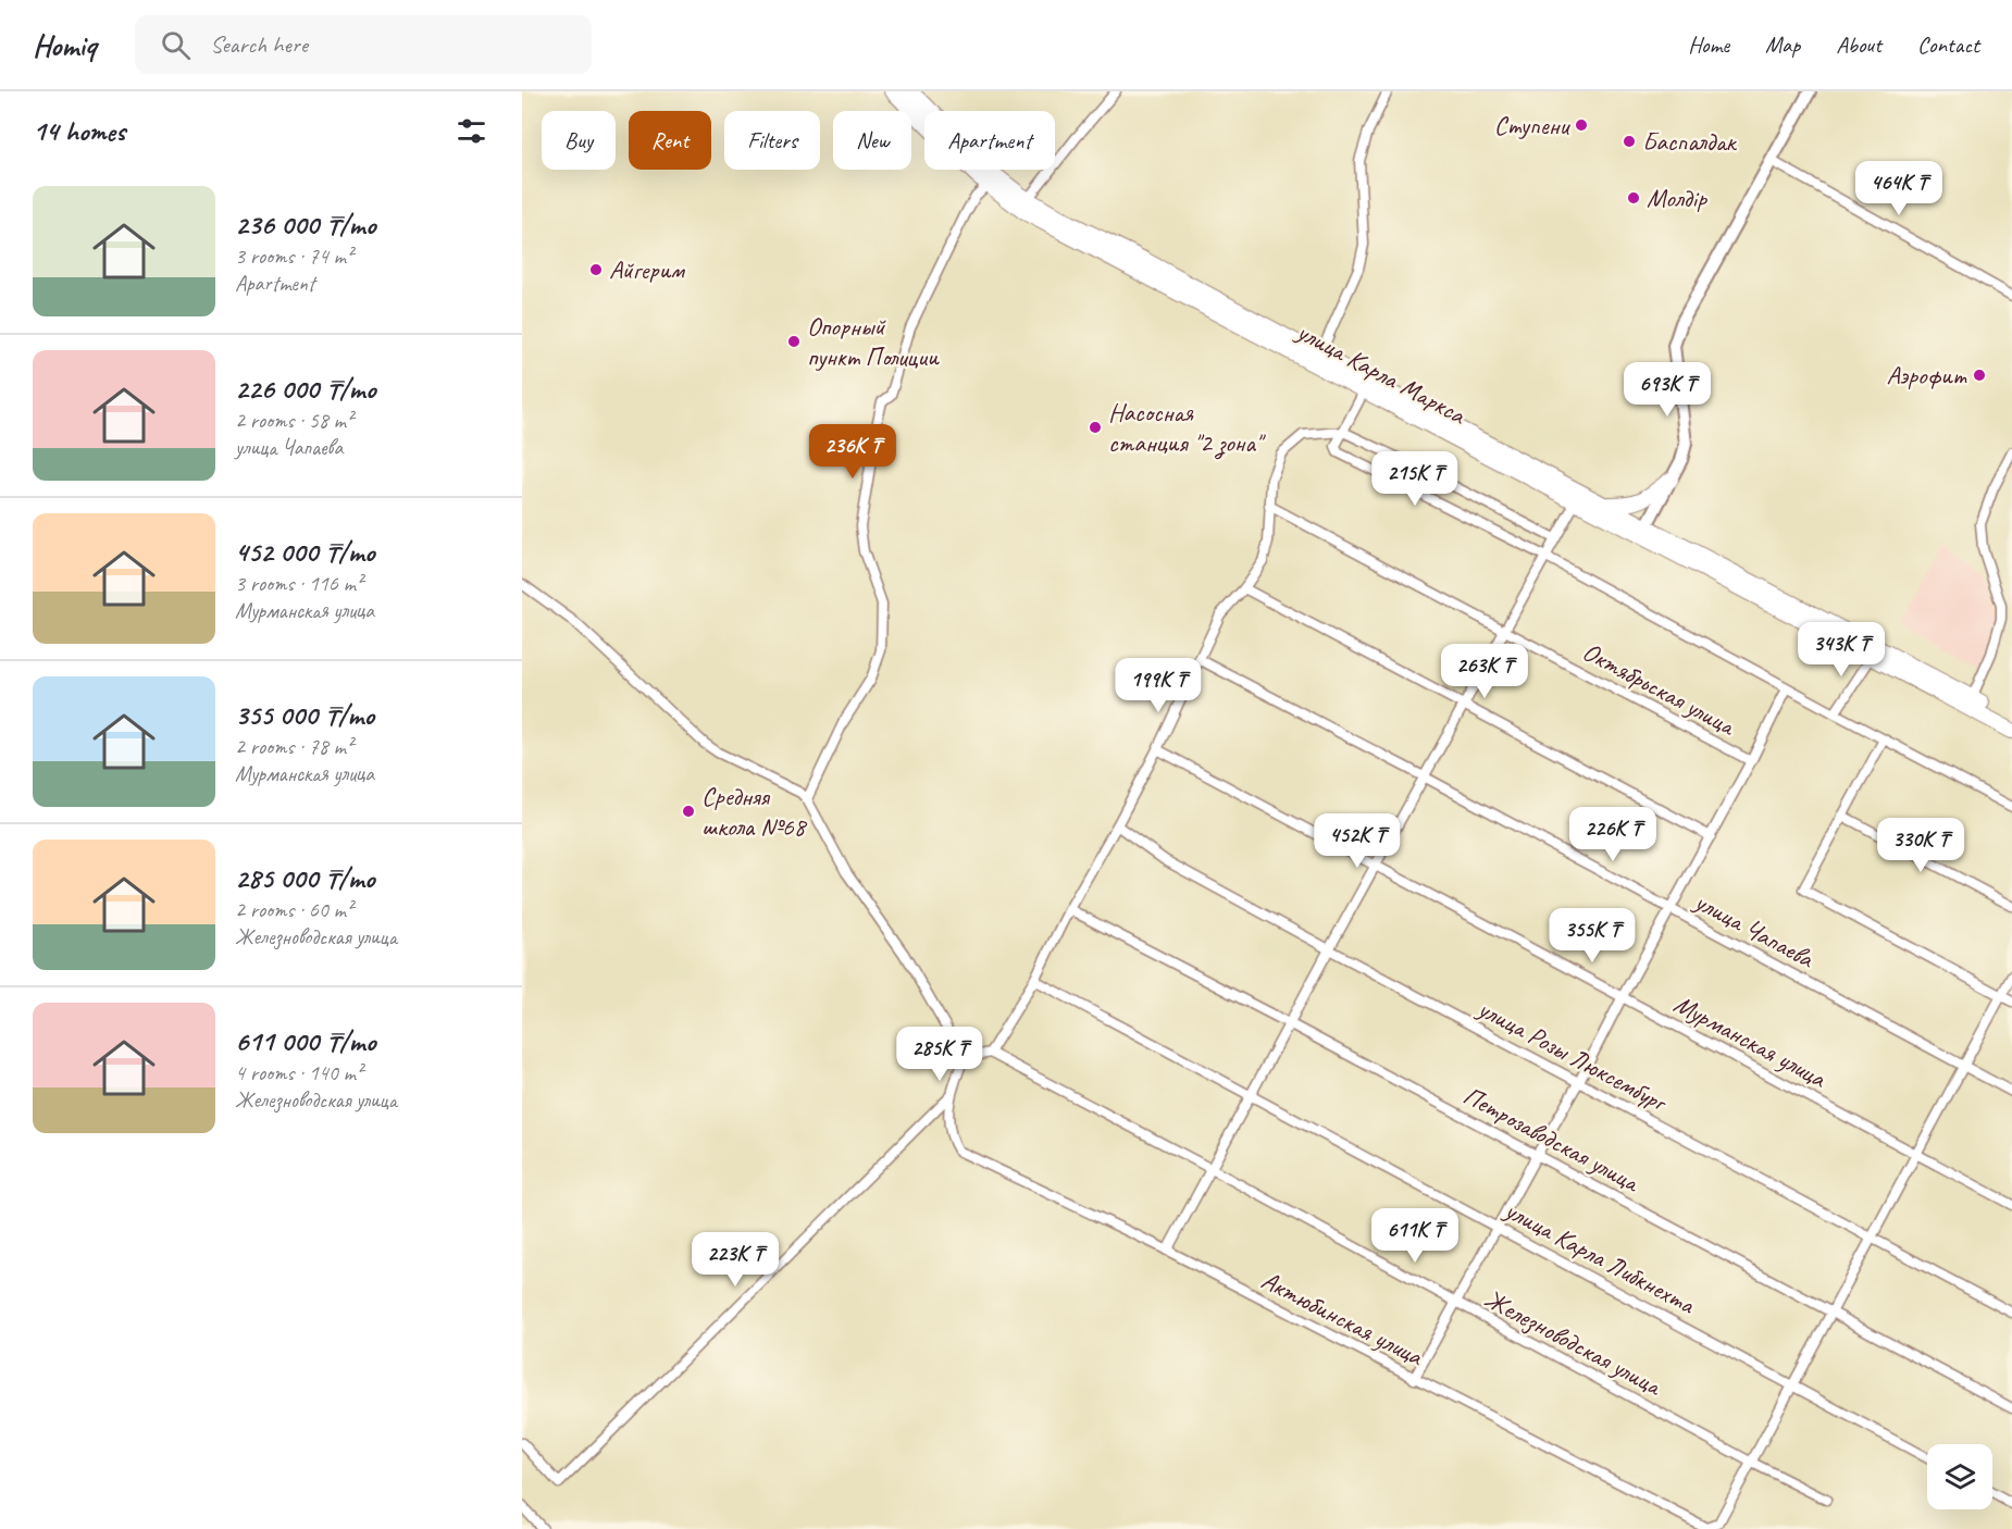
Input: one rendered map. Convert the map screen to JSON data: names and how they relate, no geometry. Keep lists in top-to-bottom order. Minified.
{"streets":{"main road":["улица Карла Маркса"],"street":["Октябрьская улица","улица Чапаева","Мурманская улица","улица Розы Люксембург","Петрозаводская улица","улица Карла Либкнехта","Актюбинская улица","Железноводская улица"]},"crossings":[["Актюбинская улица","Железноводская улица"]],"places":["Ступени","Баспалдак","Молдiр","Айгерим","Опорный пункт Полиции","Аэрофит","Насосная станция \"2 зона\"","Средняя школа №68"],"page":{"header":"Homiq","search":"Search here","nav":["Home","Map","About","Contact"],"heading":"14 homes","chip":["Buy","Rent","Filters","New","Apartment"],"price":["464K ₸","693K ₸","236K ₸","215K ₸","343K ₸","263K ₸","199K ₸","226K ₸","452K ₸","330K ₸","355K ₸","285K ₸","611K ₸","223K ₸"],"list":[{"name":"236 000 ₸/mo","note":"3 rooms · 74 m² · Apartment"},{"name":"226 000 ₸/mo","note":"2 rooms · 58 m² · улица Чапаева"},{"name":"452 000 ₸/mo","note":"3 rooms · 116 m² · Мурманская улица"},{"name":"355 000 ₸/mo","note":"2 rooms · 78 m² · Мурманская улица"},{"name":"285 000 ₸/mo","note":"2 rooms · 60 m² · Железноводская улица"},{"name":"611 000 ₸/mo","note":"4 rooms · 140 m² · Железноводская улица"}]}}
